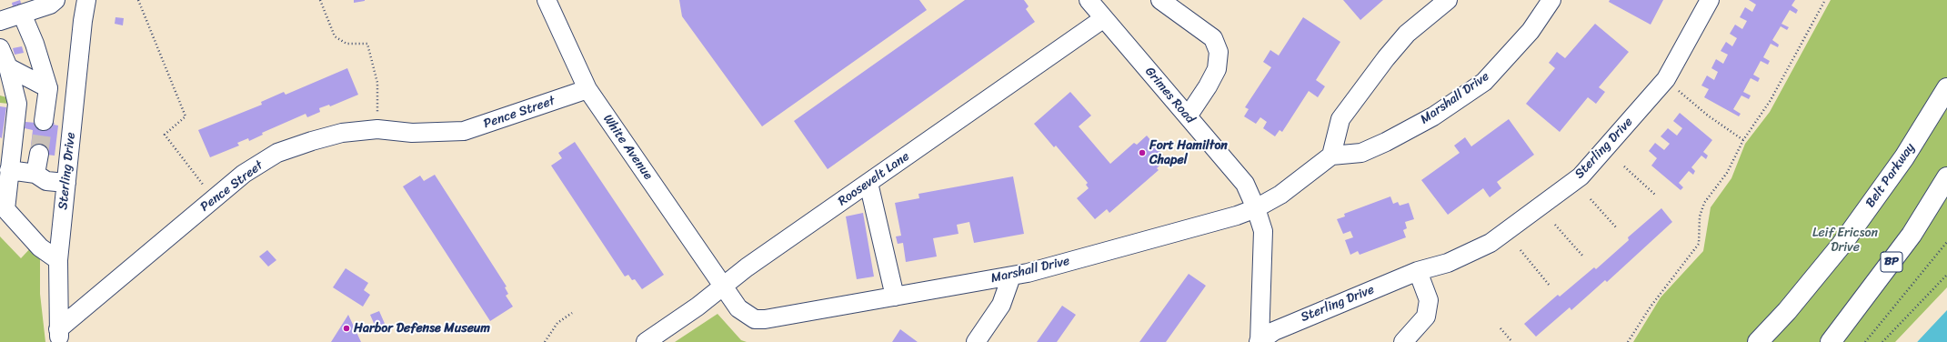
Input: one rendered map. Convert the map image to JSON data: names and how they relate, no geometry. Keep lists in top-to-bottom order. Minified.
{"streets":{"highway":["Belt Parkway","BP"],"street":["Grimes Road","Marshall Drive","Pence Street","White Avenue","Sterling Drive","Roosevelt Lane"]},"crossings":[["Grimes Road","Marshall Drive"],["Grimes Road","Sterling Drive"],["Grimes Road","Roosevelt Lane"],["Marshall Drive","White Avenue"],["Marshall Drive","Roosevelt Lane"],["Pence Street","White Avenue"],["Pence Street","Sterling Drive"],["White Avenue","Roosevelt Lane"]],"parks":["Leif Ericson Drive"],"places":["Fort Hamilton Chapel","Harbor Defense Museum"]}
